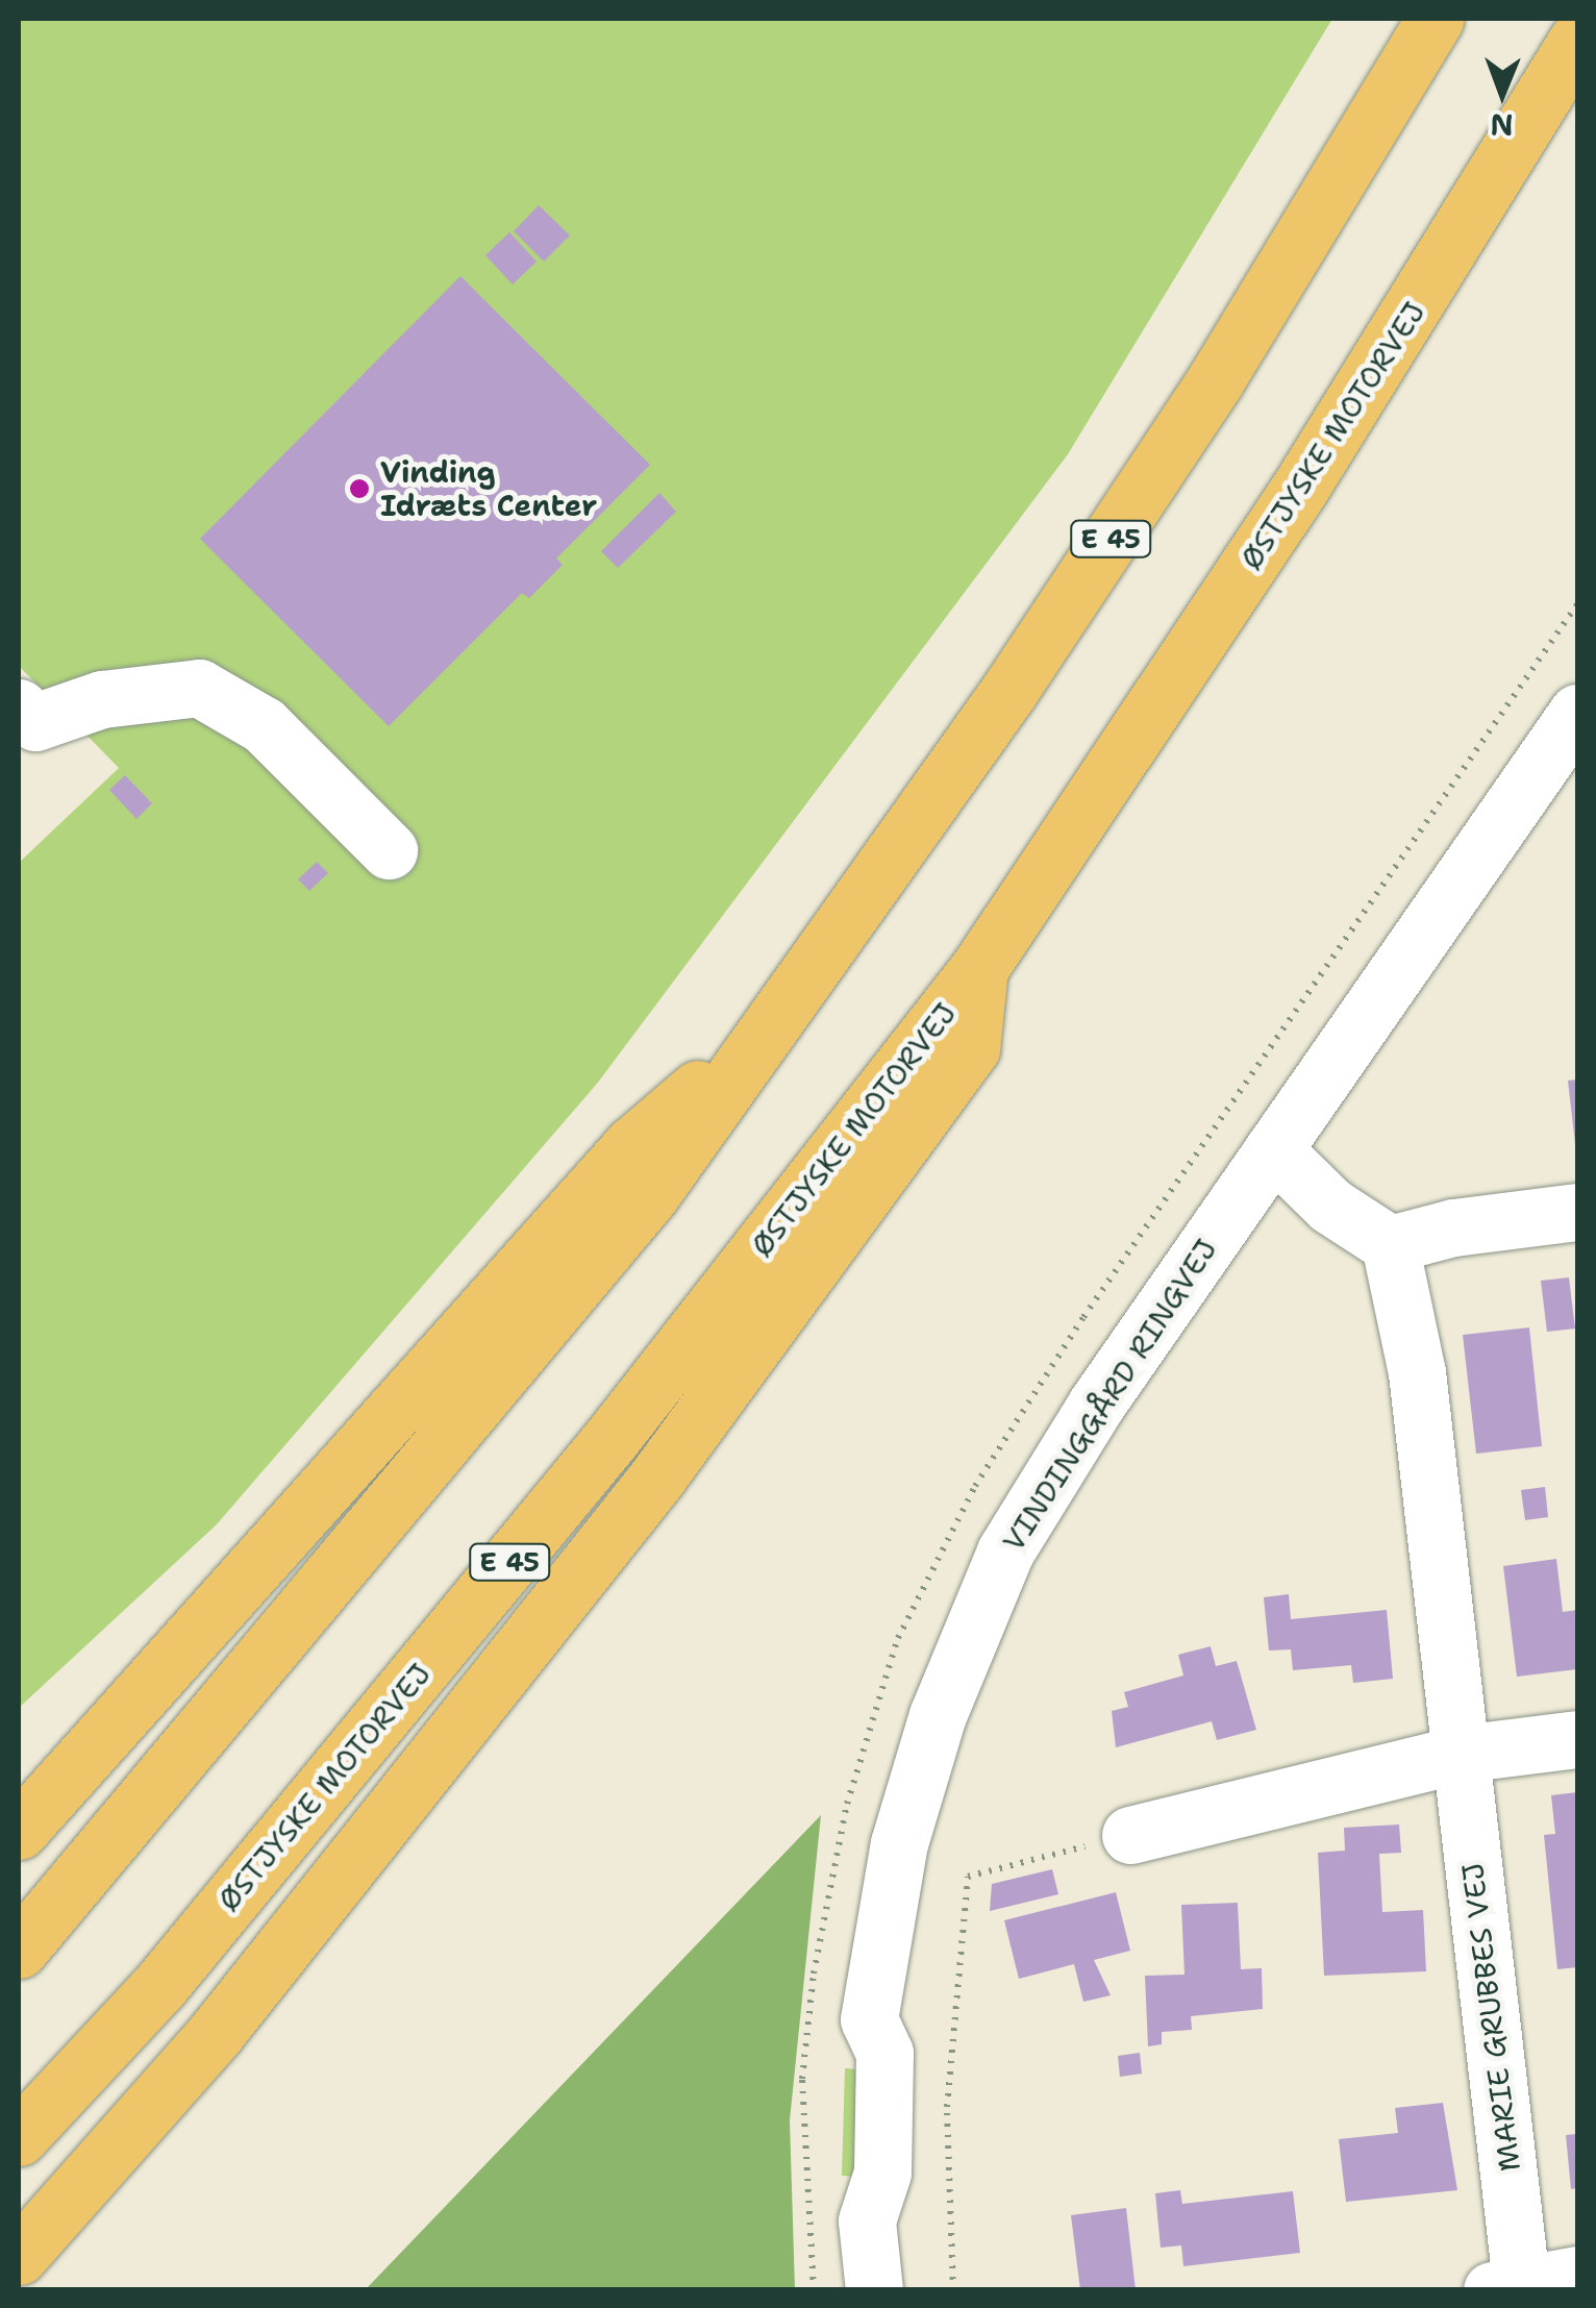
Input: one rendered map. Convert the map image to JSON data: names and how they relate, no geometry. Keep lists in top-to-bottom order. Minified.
{"streets":{"highway":["ØSTJYSKE MOTORVEJ","E 45"],"street":["VINDINGGÅRD RINGVEJ","MARIE GRUBBES VEJ"]},"places":["Vinding Idræts Center"],"north":"bottom"}
